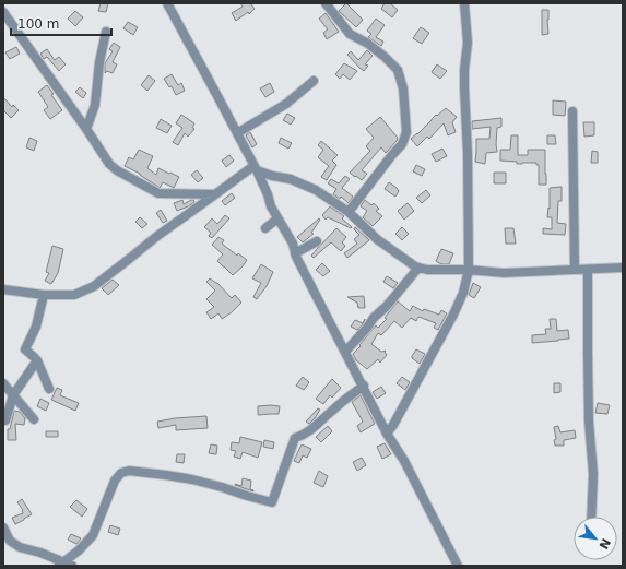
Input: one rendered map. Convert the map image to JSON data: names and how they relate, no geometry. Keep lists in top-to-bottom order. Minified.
{"scale_bar":"100 m","north":"bottom right"}
